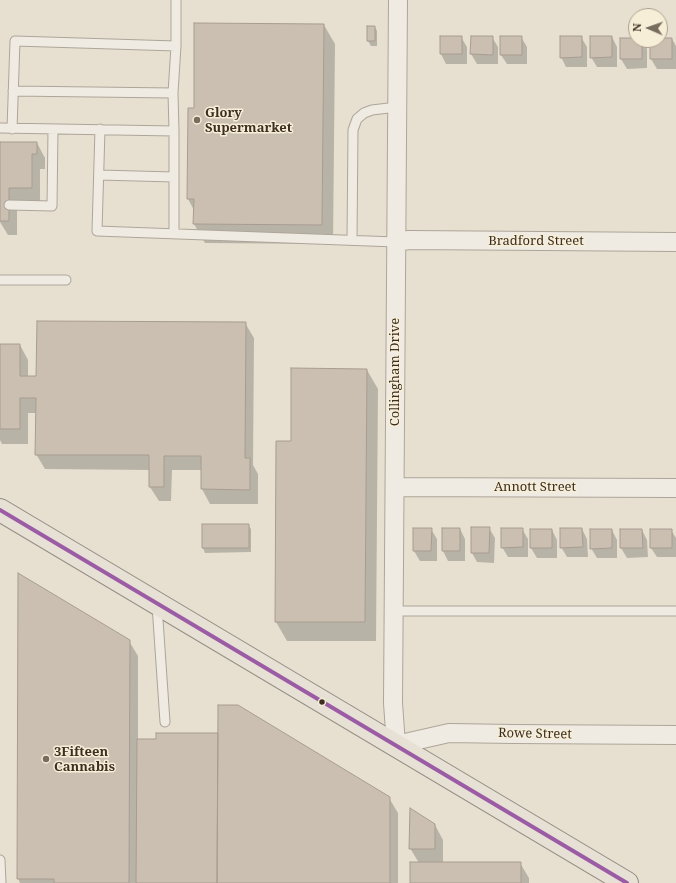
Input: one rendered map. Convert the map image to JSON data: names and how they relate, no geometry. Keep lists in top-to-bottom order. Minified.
{"streets":{"street":["Bradford Street","Collingham Drive","Annott Street","Rowe Street"]},"crossings":[["Bradford Street","Collingham Drive"],["Collingham Drive","Annott Street"],["Collingham Drive","Rowe Street"]],"places":["Glory Supermarket","3Fifteen Cannabis"],"north":"left"}
